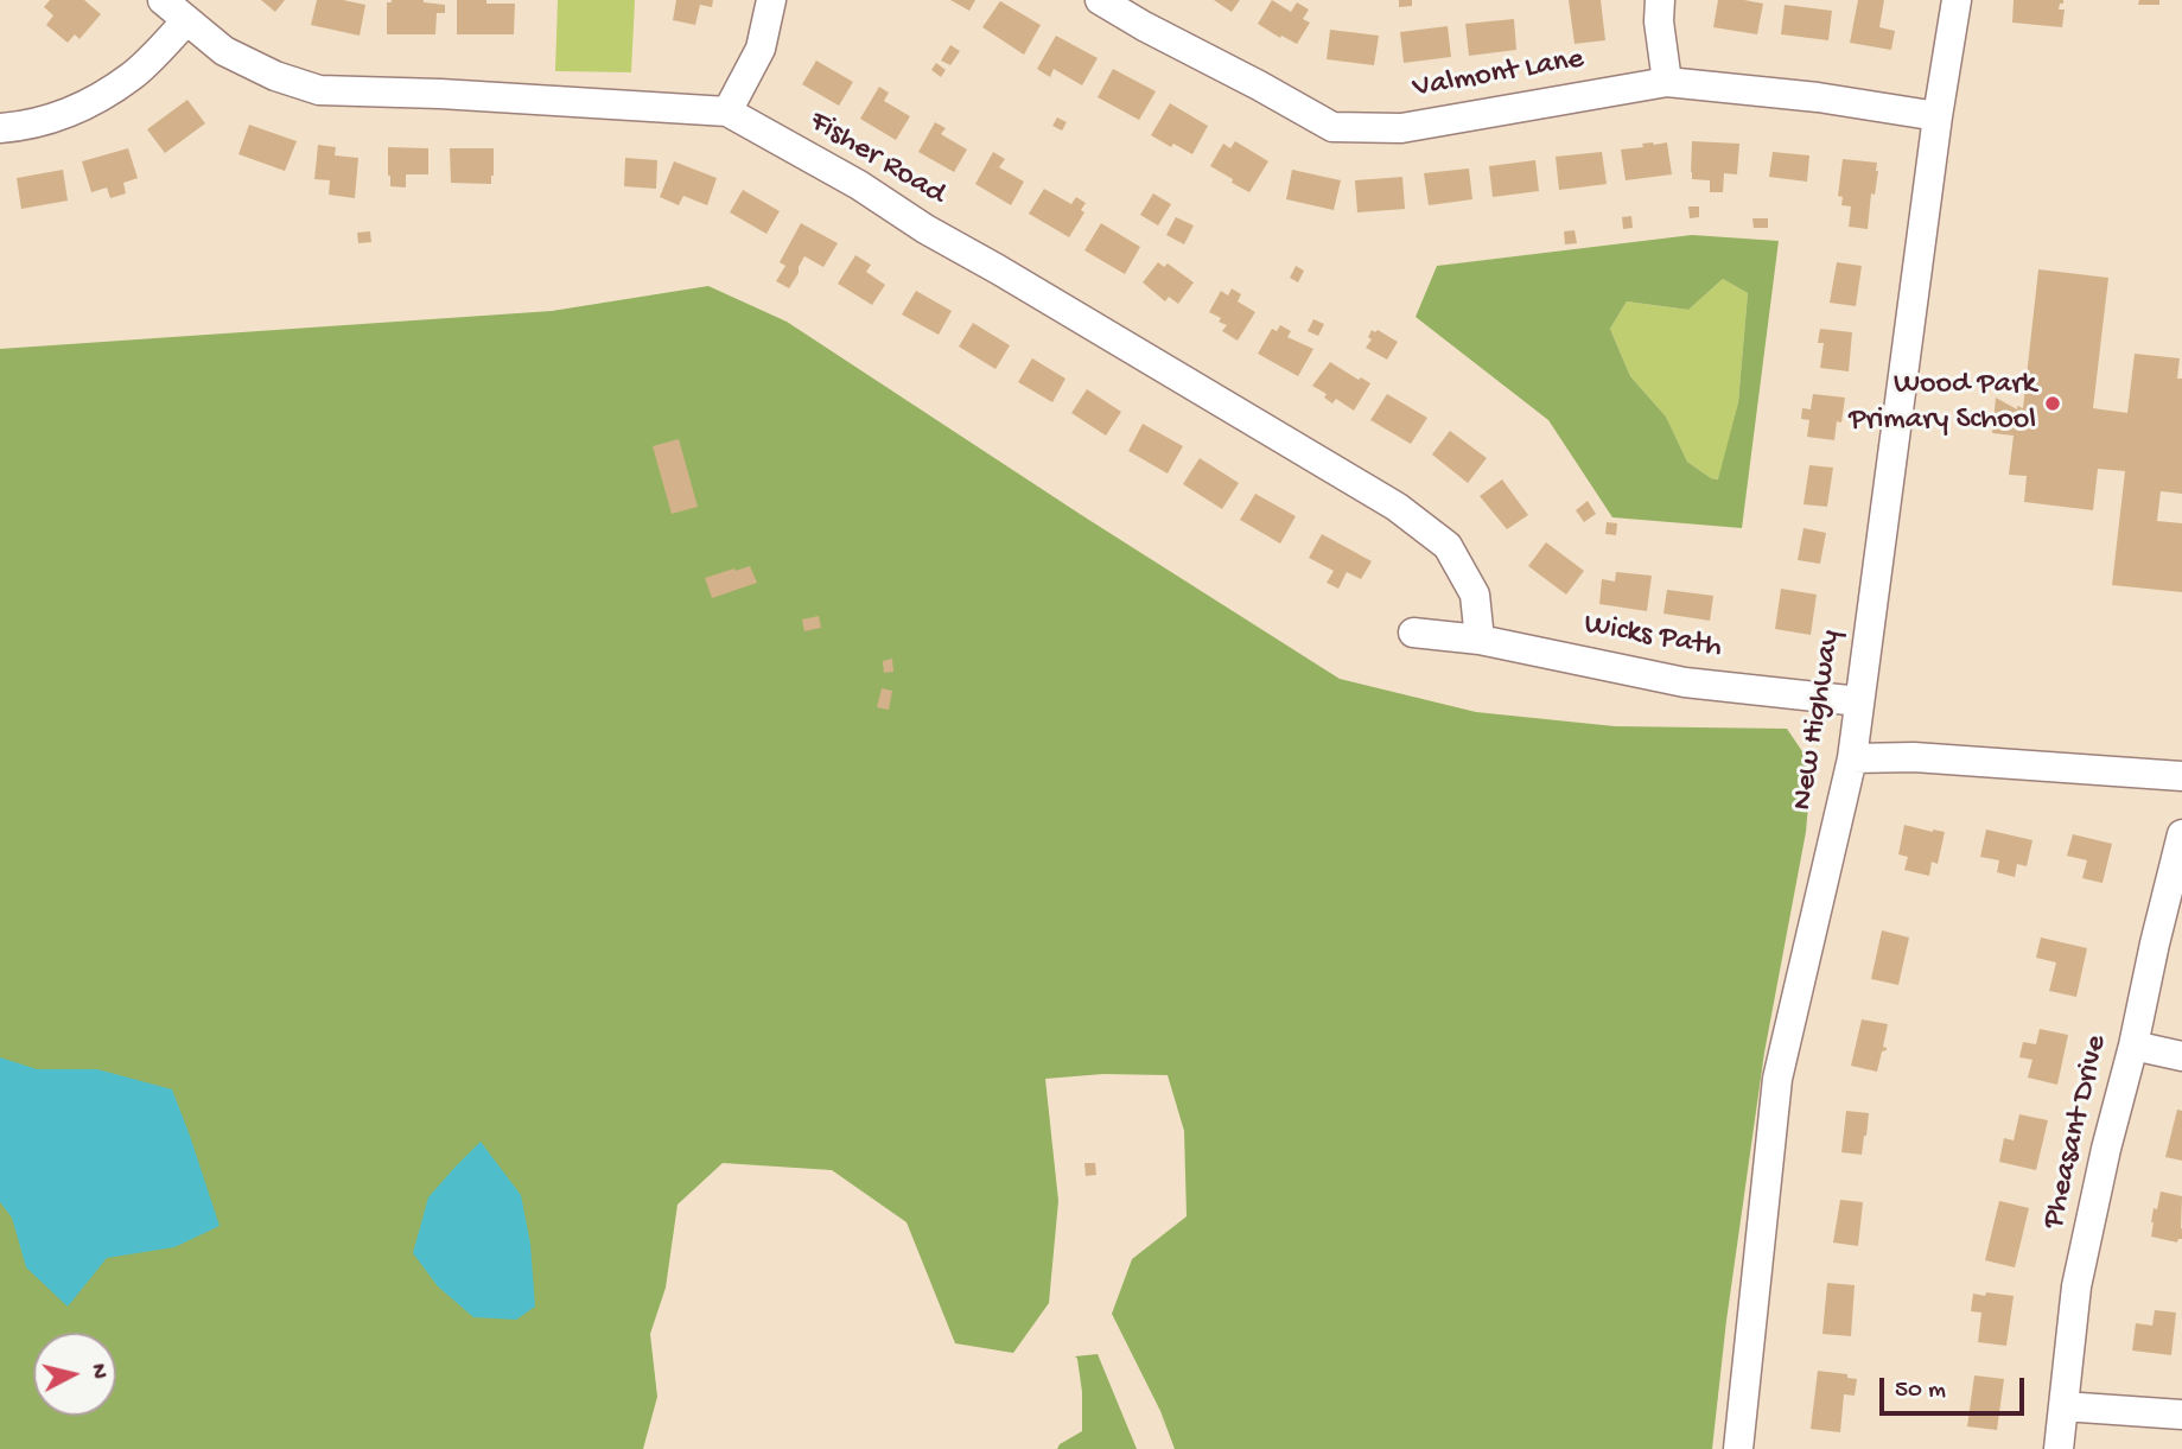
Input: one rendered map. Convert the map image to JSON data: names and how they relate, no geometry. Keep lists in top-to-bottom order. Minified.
{"streets":{"street":["Valmont Lane","Fisher Road","Wicks Path","New Highway","Pheasant Drive"]},"crossings":[["Valmont Lane","New Highway"],["Fisher Road","Wicks Path"],["Wicks Path","New Highway"]],"places":["Wood Park Primary School"],"scale_bar":"50 m","north":"right"}
